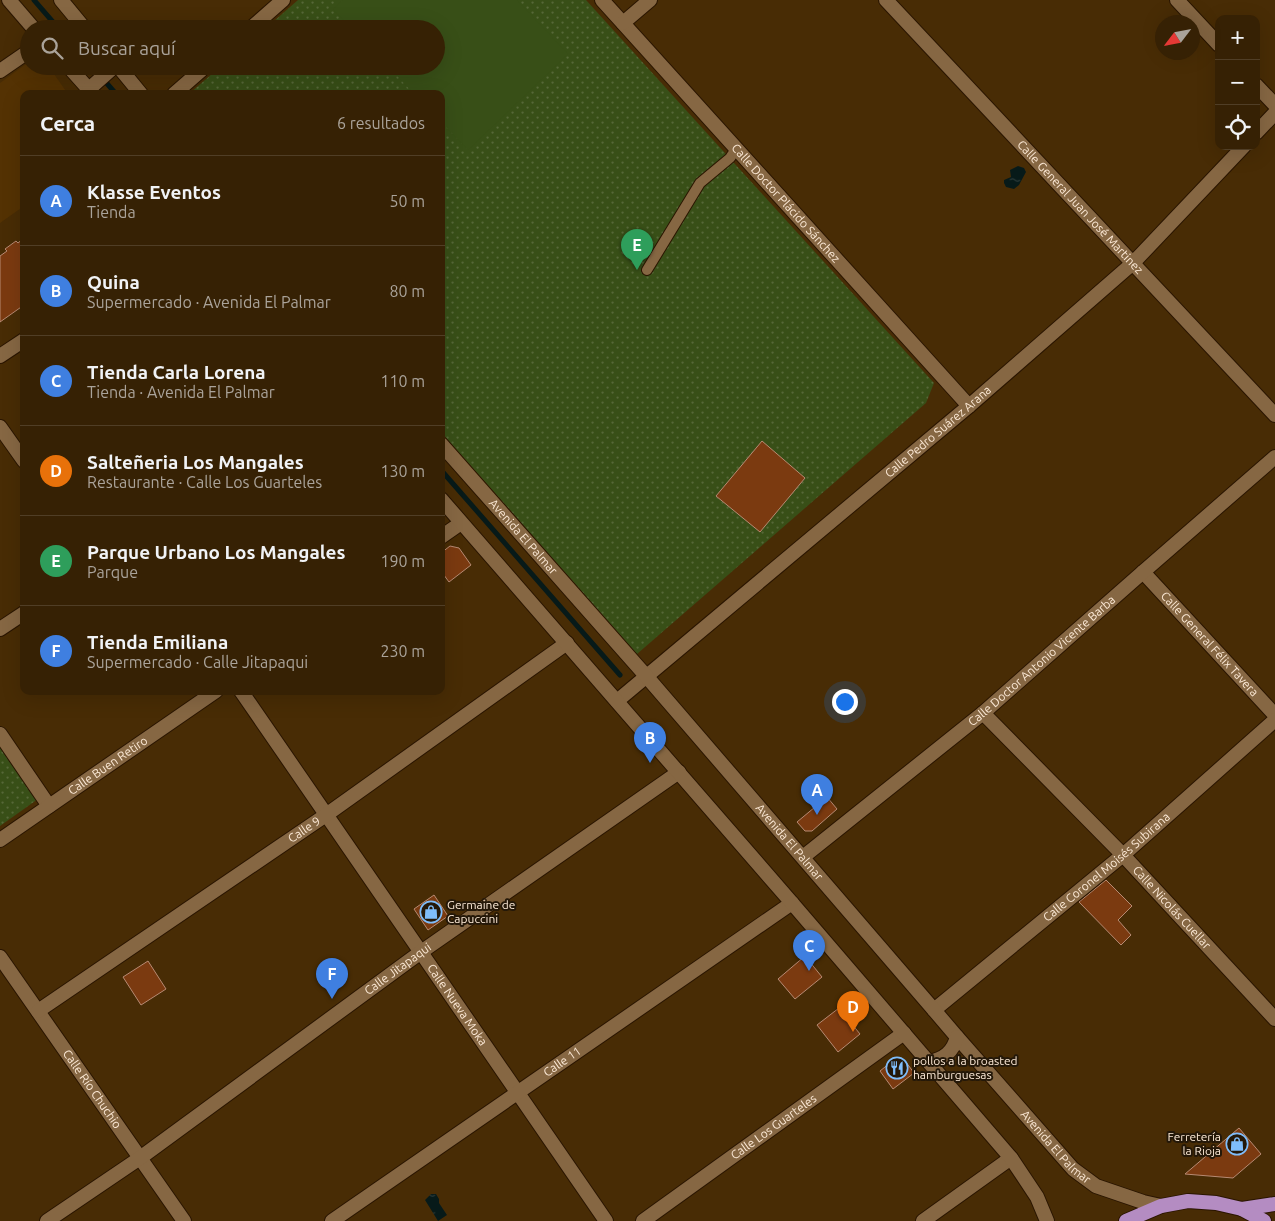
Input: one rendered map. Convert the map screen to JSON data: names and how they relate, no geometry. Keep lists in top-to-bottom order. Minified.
{"streets":{"street":["Calle Doctor Plácido Sánchez","Calle General Juan José Martinez","Calle Pedro Suárez Arana","Avenida El Palmar","Calle General Félix Tavera","Calle Doctor Antonio Vicente Barba","Calle Buen Retiro","Calle 9","Calle Coronel Moisés Subirana","Calle Nicolás Cuellar","Calle Jitapaqui","Calle Nueva Moka","Calle 11","Calle Río Chuchio","Calle Los Guarteles"]},"crossings":[["Calle Doctor Plácido Sánchez","Calle Pedro Suárez Arana"],["Calle General Juan José Martinez","Calle Pedro Suárez Arana"],["Calle Pedro Suárez Arana","Avenida El Palmar"],["Avenida El Palmar","Calle Doctor Antonio Vicente Barba"],["Avenida El Palmar","Calle Coronel Moisés Subirana"],["Calle General Félix Tavera","Calle Doctor Antonio Vicente Barba"],["Calle Doctor Antonio Vicente Barba","Calle Nicolás Cuellar"],["Calle 9","Calle Nueva Moka"],["Calle 9","Calle Río Chuchio"],["Calle Coronel Moisés Subirana","Calle Nicolás Cuellar"],["Calle Jitapaqui","Calle Nueva Moka"],["Calle Jitapaqui","Calle Río Chuchio"],["Calle Nueva Moka","Calle 11"]],"places":{"shop":["Germaine de Capuccini","Ferretería la Rioja"],"restaurant":["pollos a la broasted hamburguesas"]},"north":"bottom left","page":{"map_buttons":["+","−"],"search":"Buscar aquí","heading":["Cerca","6 resultados"],"list":[{"mark":"A","name":"Klasse Eventos","note":"Tienda","value":"50 m"},{"mark":"B","name":"Quina","note":"Supermercado · Avenida El Palmar","value":"80 m"},{"mark":"C","name":"Tienda Carla Lorena","note":"Tienda · Avenida El Palmar","value":"110 m"},{"mark":"D","name":"Salteñeria Los Mangales","note":"Restaurante · Calle Los Guarteles","value":"130 m"},{"mark":"E","name":"Parque Urbano Los Mangales","note":"Parque","value":"190 m"},{"mark":"F","name":"Tienda Emiliana","note":"Supermercado · Calle Jitapaqui","value":"230 m"}],"pins":["E","B","A","C","F","D"]}}
